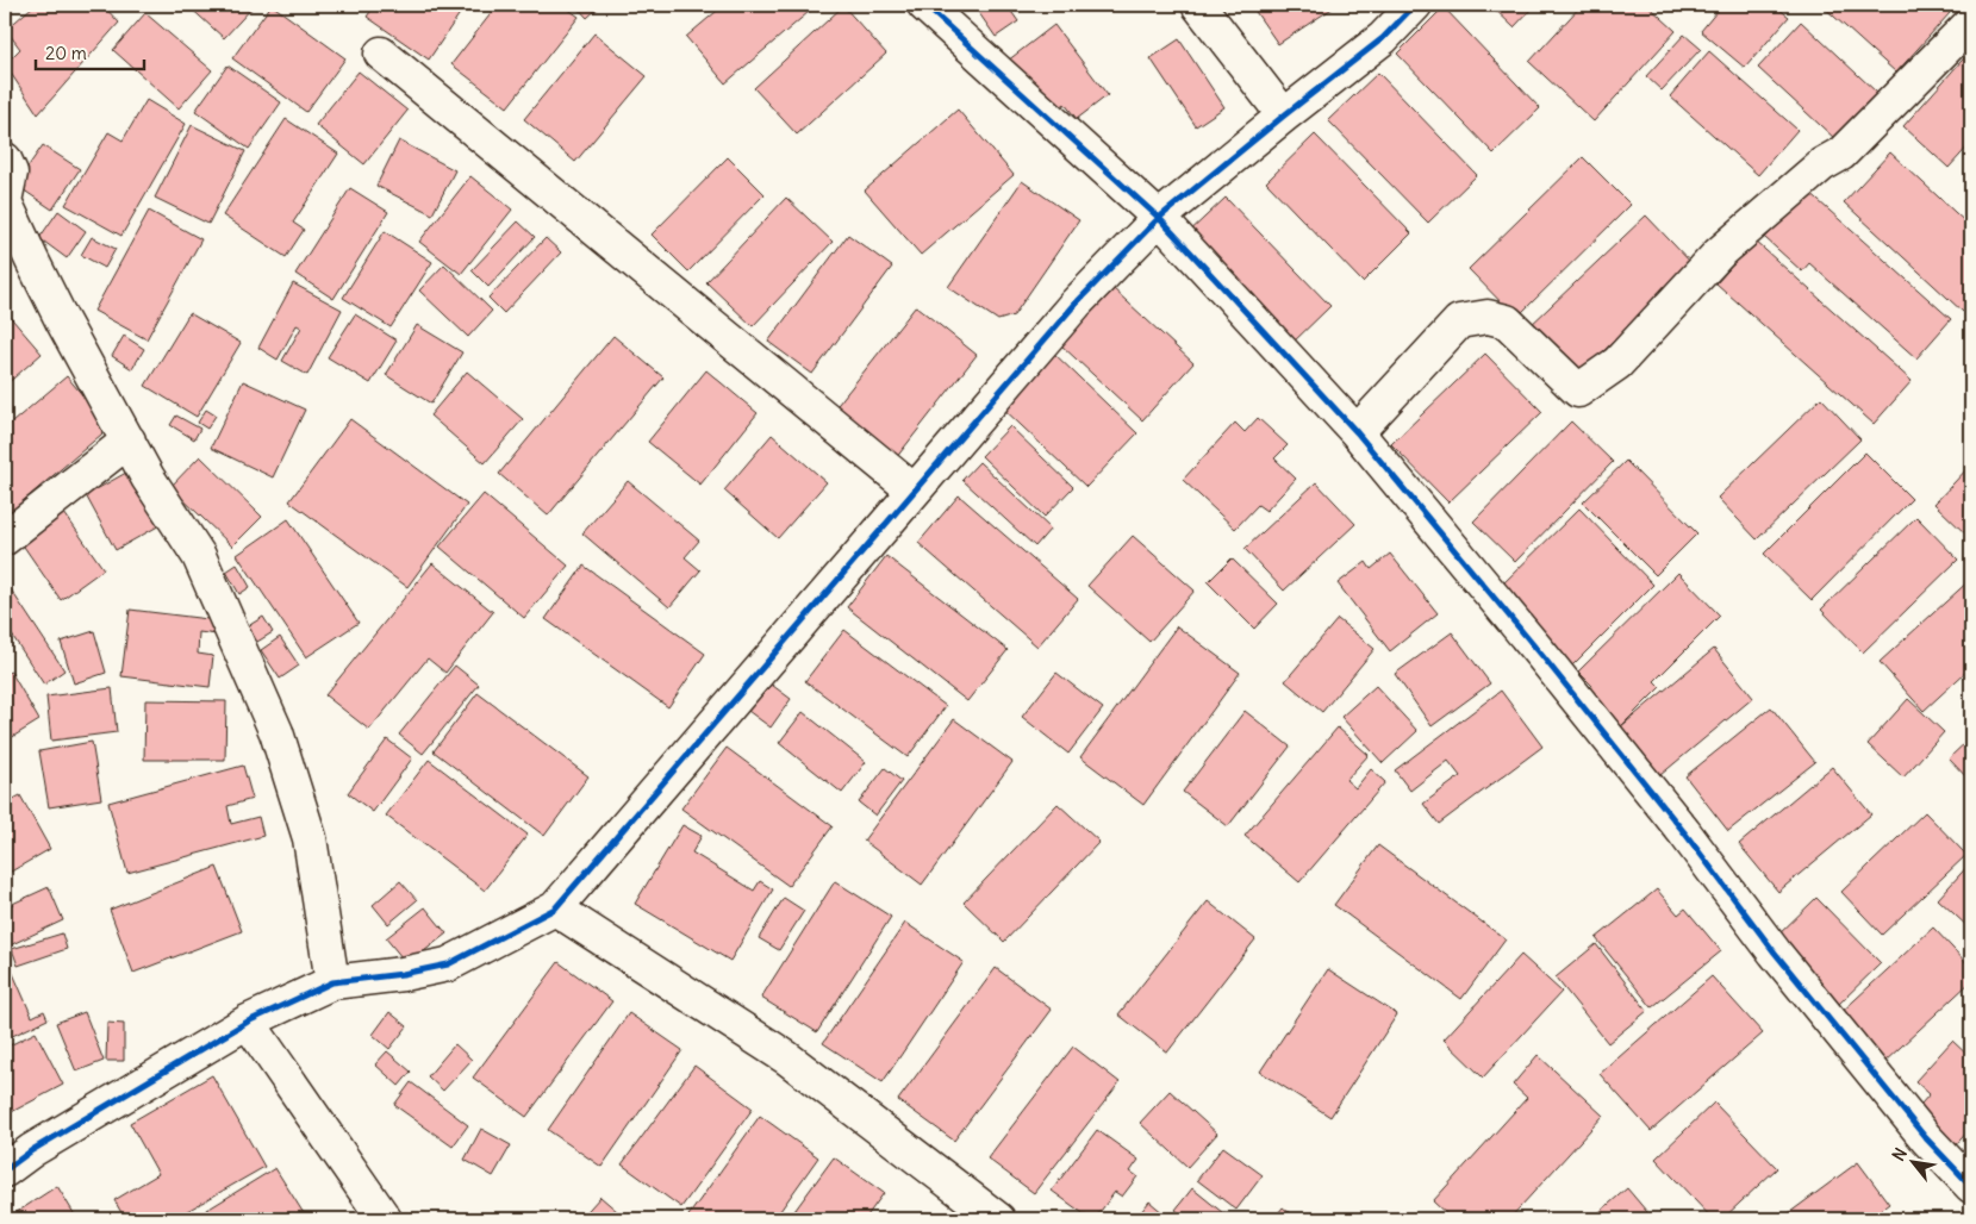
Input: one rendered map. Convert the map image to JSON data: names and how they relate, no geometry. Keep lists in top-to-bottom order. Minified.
{"scale_bar":"20 m","north":"top left"}
